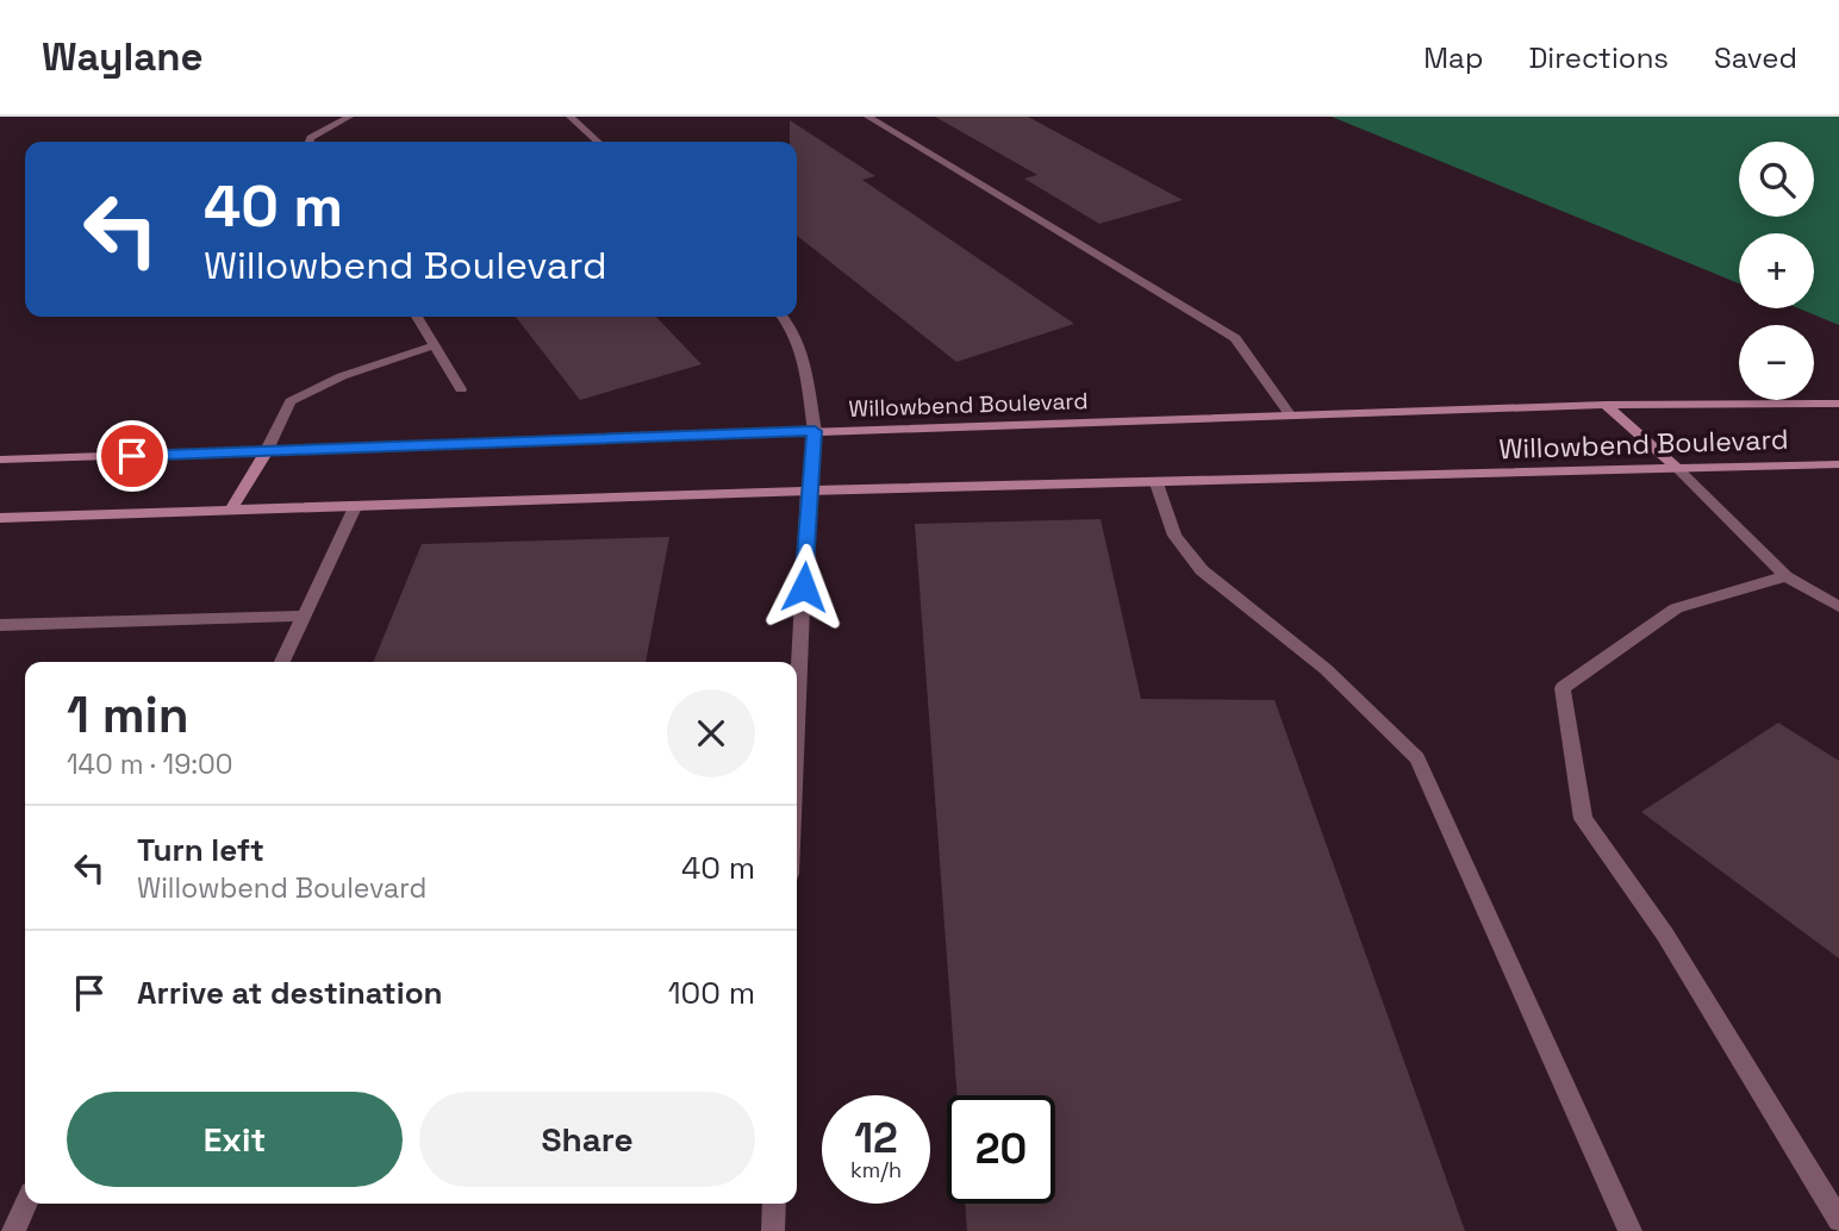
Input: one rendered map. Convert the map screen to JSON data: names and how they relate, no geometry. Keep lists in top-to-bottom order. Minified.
{"streets":{"main road":["Willowbend Boulevard"]},"page":{"header":"Waylane","nav":["Map","Directions","Saved"],"map_buttons":["+","−"],"turn":["40 m","Willowbend Boulevard"],"heading":["1 min","140 m · 19:00"],"list":[{"name":"Turn left","note":"Willowbend Boulevard","value":"40 m"},{"name":"Arrive at destination","value":"100 m"}],"buttons":["Exit","Share"],"speed":"12 km/h","limit":"20"}}
